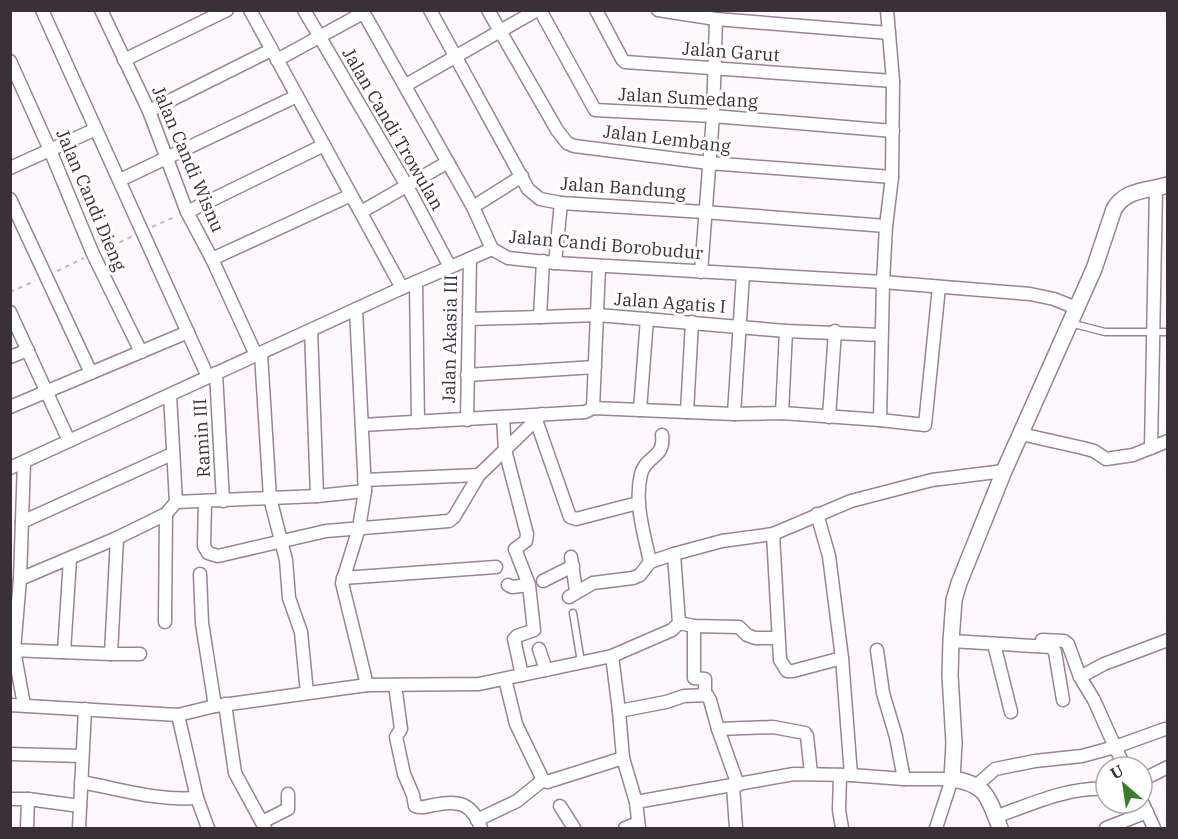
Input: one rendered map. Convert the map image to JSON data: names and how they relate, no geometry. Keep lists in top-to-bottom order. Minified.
{"streets":{"street":["Jalan Garut","Jalan Sumedang","Jalan Candi Trowulan","Jalan Lembang","Jalan Candi Wisnu","Jalan Bandung","Jalan Candi Dieng","Jalan Candi Borobudur","Jalan Agatis I","Jalan Akasia III","Ramin III"]},"crossings":[["Jalan Agatis I","Jalan Akasia III"]],"north":"top left"}
